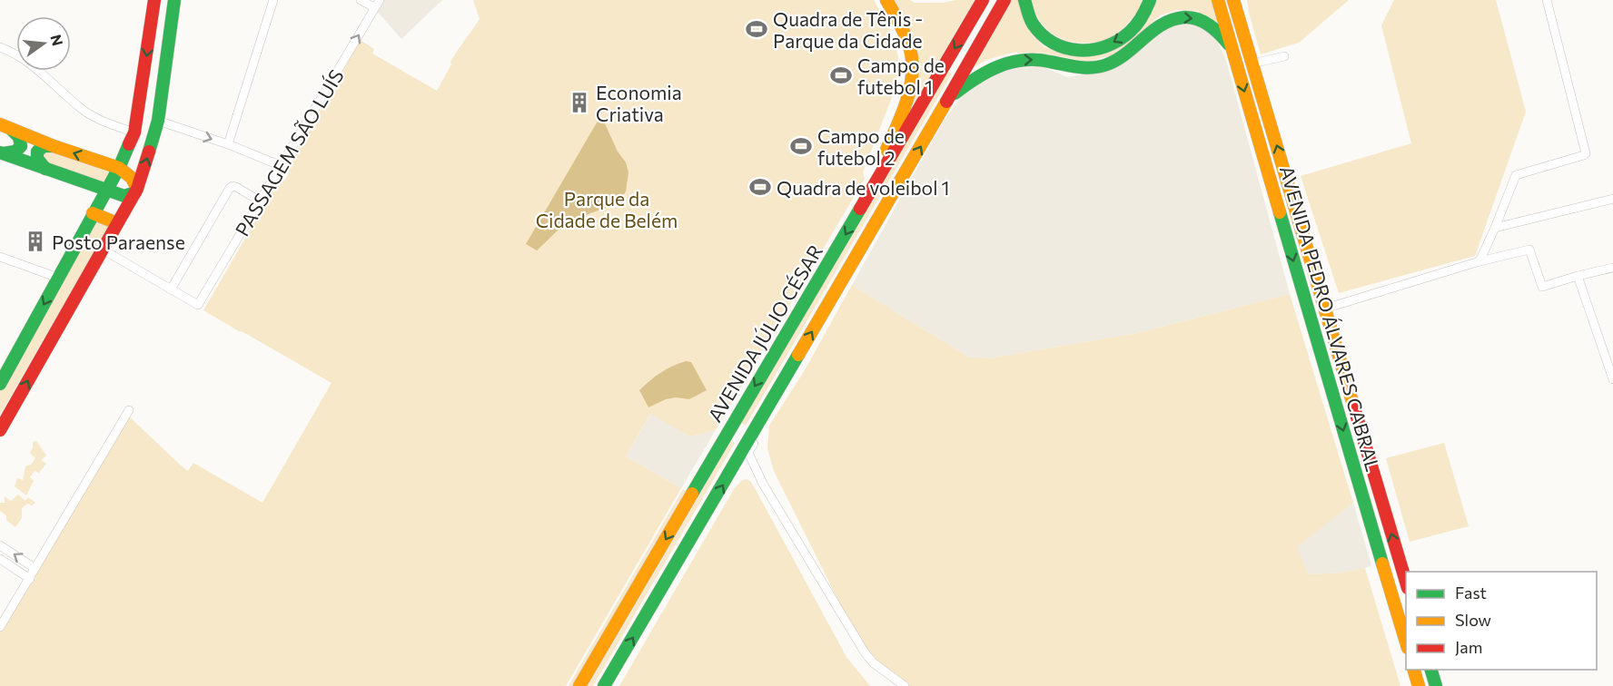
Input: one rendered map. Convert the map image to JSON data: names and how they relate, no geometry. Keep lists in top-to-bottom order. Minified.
{"streets":{"main road":["AVENIDA PEDRO ÁLVARES CABRAL","AVENIDA JÚLIO CÉSAR"],"street":["PASSAGEM SÃO LUÍS"]},"parks":["Parque da Cidade de Belém"],"places":{"sports":["Quadra de Tênis - Parque da Cidade","Campo de futebol 1","Campo de futebol 2","Quadra de voleibol 1"],"building":["Economia Criativa","Posto Paraense"]},"legend":["Fast","Slow","Jam"],"north":"right"}
